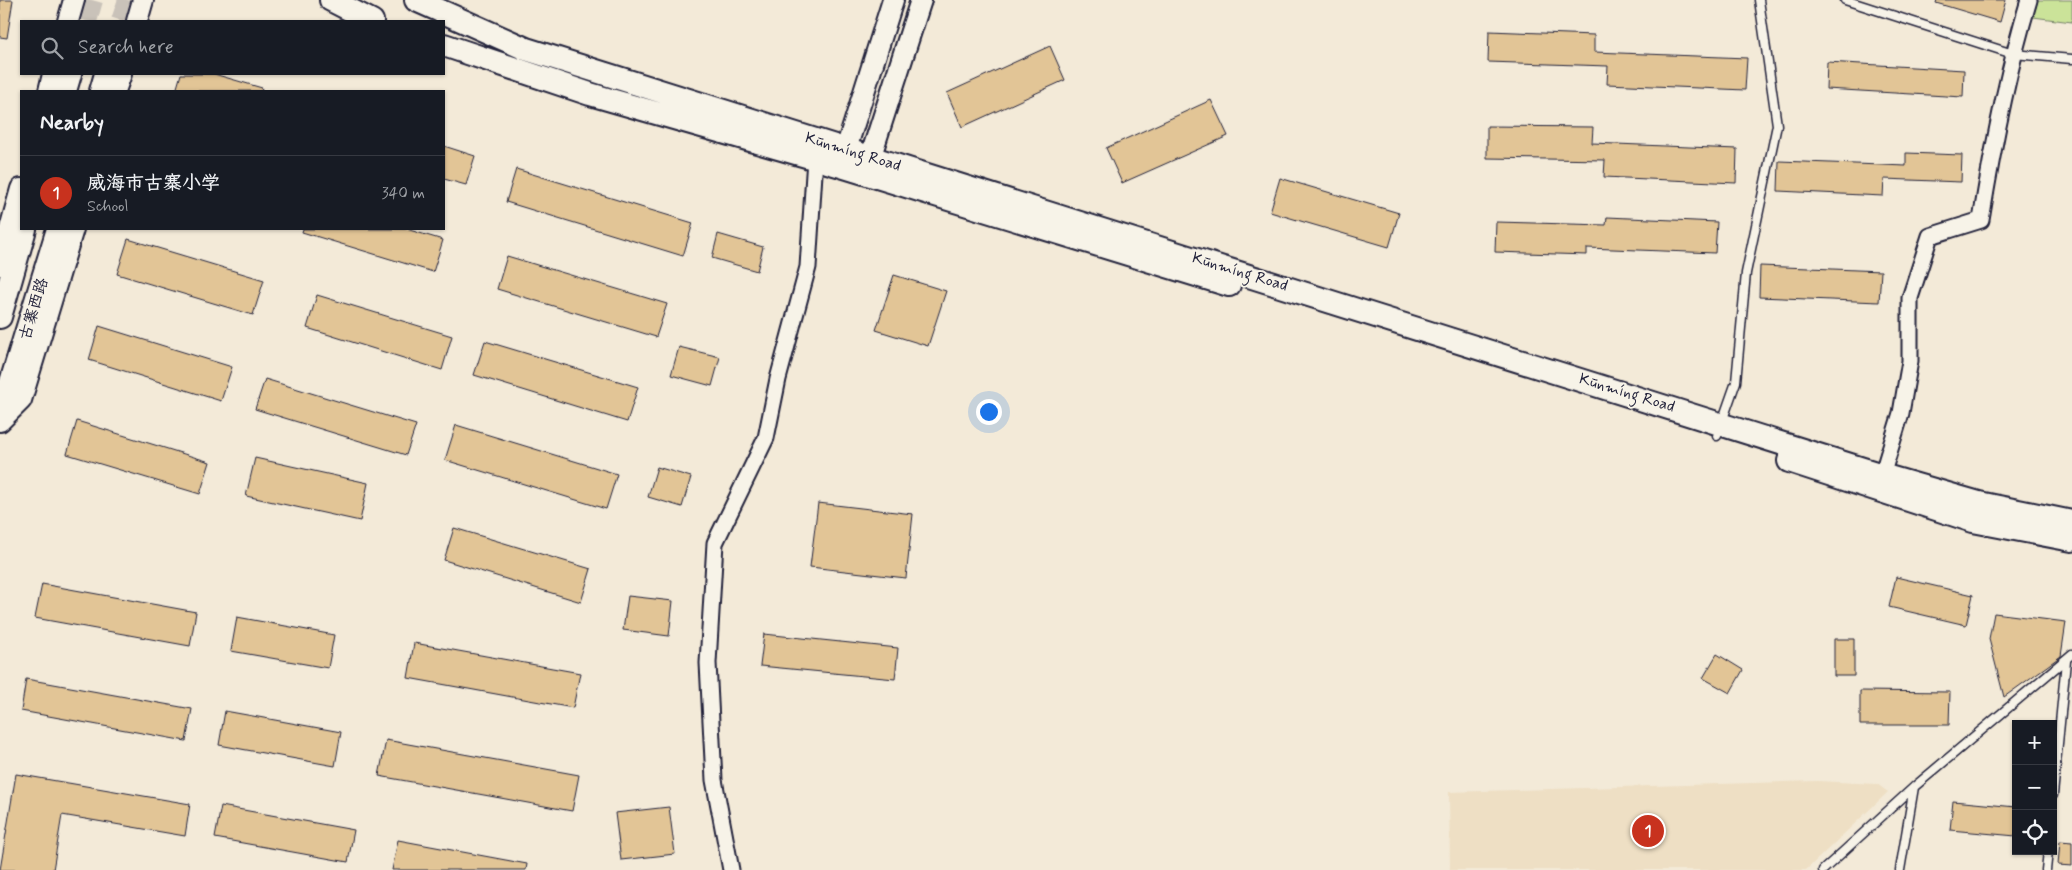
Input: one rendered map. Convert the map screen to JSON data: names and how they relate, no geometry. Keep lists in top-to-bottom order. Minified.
{"streets":{"main road":["Kūnmíng Road","古寨西路"]},"page":{"search":"Search here","heading":"Nearby","list":[{"mark":"1","name":"威海市古寨小学","note":"School","value":"340 m"}],"map_buttons":["+","−"],"pins":"1"}}
